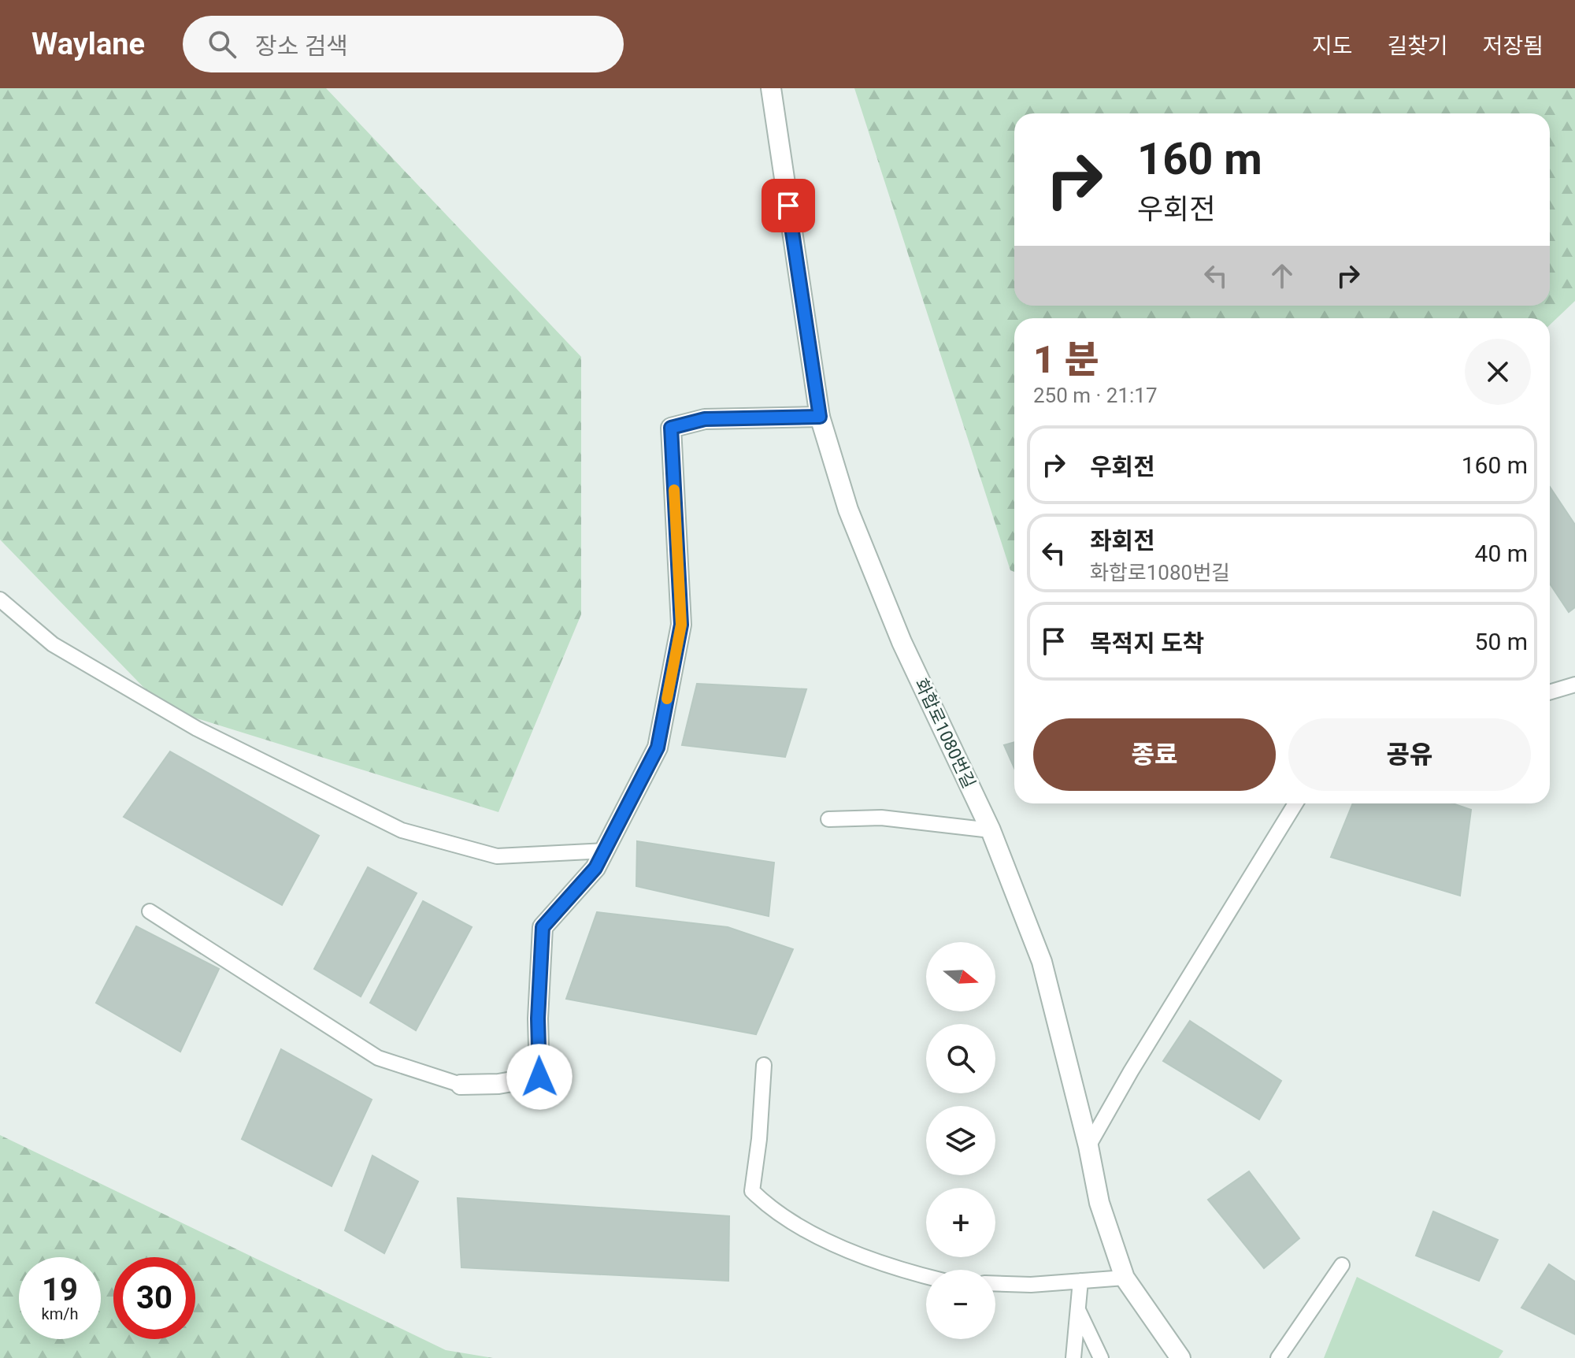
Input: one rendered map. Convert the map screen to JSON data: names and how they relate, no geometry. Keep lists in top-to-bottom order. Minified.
{"streets":{"street":["화합로1080번길"]},"north":"right","page":{"header":"Waylane","search":"장소 검색","nav":["지도","길찾기","저장됨"],"turn":["160 m","우회전"],"heading":["1 분","250 m · 21:17"],"list":[{"name":"우회전","value":"160 m"},{"name":"좌회전","note":"화합로1080번길","value":"40 m"},{"name":"목적지 도착","value":"50 m"}],"buttons":["종료","공유"],"map_buttons":["+","−"],"speed":"19 km/h","limit":"30"}}
